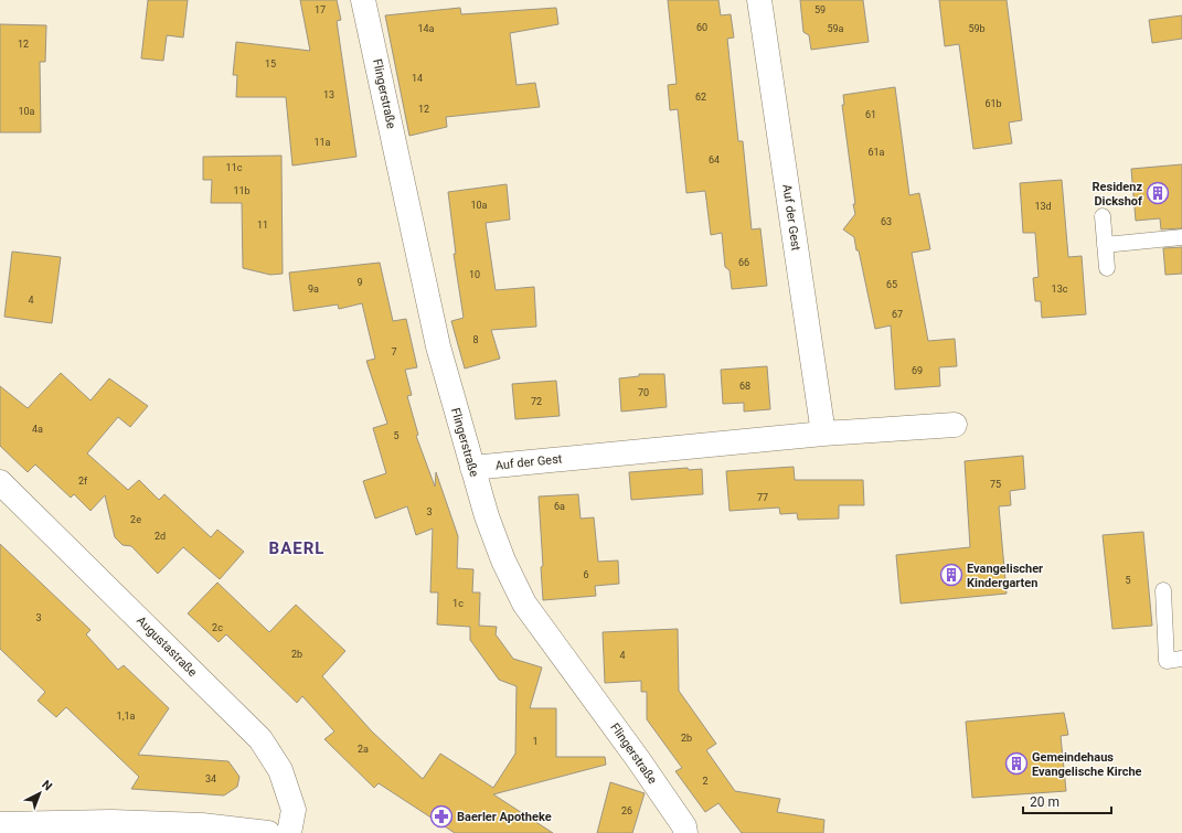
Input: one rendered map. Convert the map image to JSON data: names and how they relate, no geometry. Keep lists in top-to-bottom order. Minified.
{"streets":{"street":["Flingerstraße","Auf der Gest","Augustastraße"]},"crossings":[["Flingerstraße","Auf der Gest"]],"districts":["BAERL"],"places":{"building":["Residenz Dickshof","Evangelischer Kindergarten","Gemeindehaus Evangelische Kirche"],"pharmacy":["Baerler Apotheke"]},"house_numbers":["17","59","60","14a","59a","59b","12","15","14","13","62","61b","12","10a","61","11a","61a","64","11c","11b","10a","13d","63","11","66","10","9","65","9a","13c","4","67","8","7","69","68","70","72","4a","5","2f","75","77","6a","3","2e","2d","6","5","1c","3","2c","2b","4","1,1a","2b","1","2a","34","2","26"],"scale_bar":"20 m","north":"top right"}
